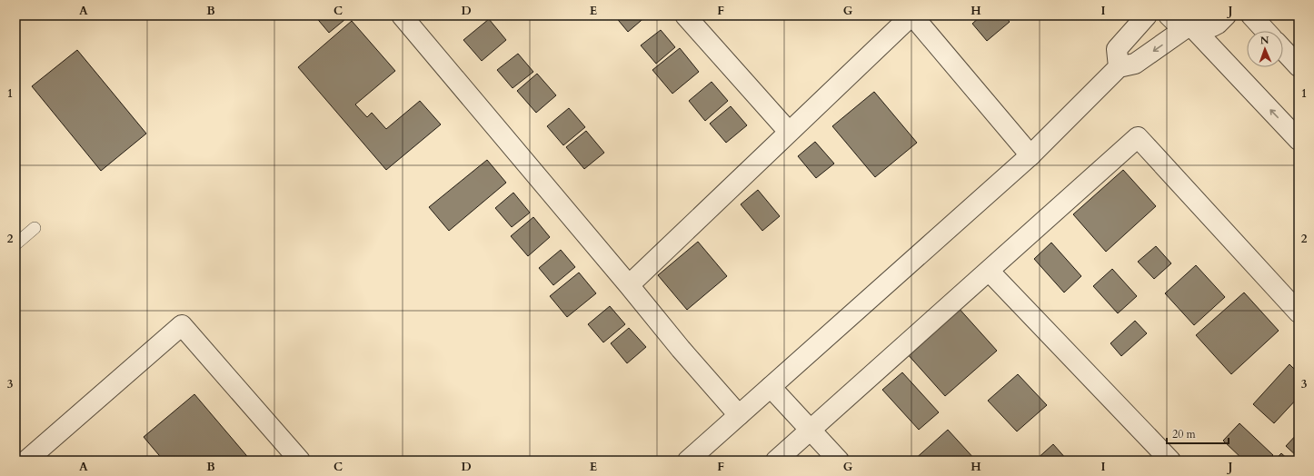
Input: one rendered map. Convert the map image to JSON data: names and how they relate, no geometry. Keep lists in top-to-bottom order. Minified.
{"scale_bar":"20 m","north":"top","grid":{"columns":["A","B","C","D","E","F","G","H","I","J"],"rows":["1","2","3"]}}
